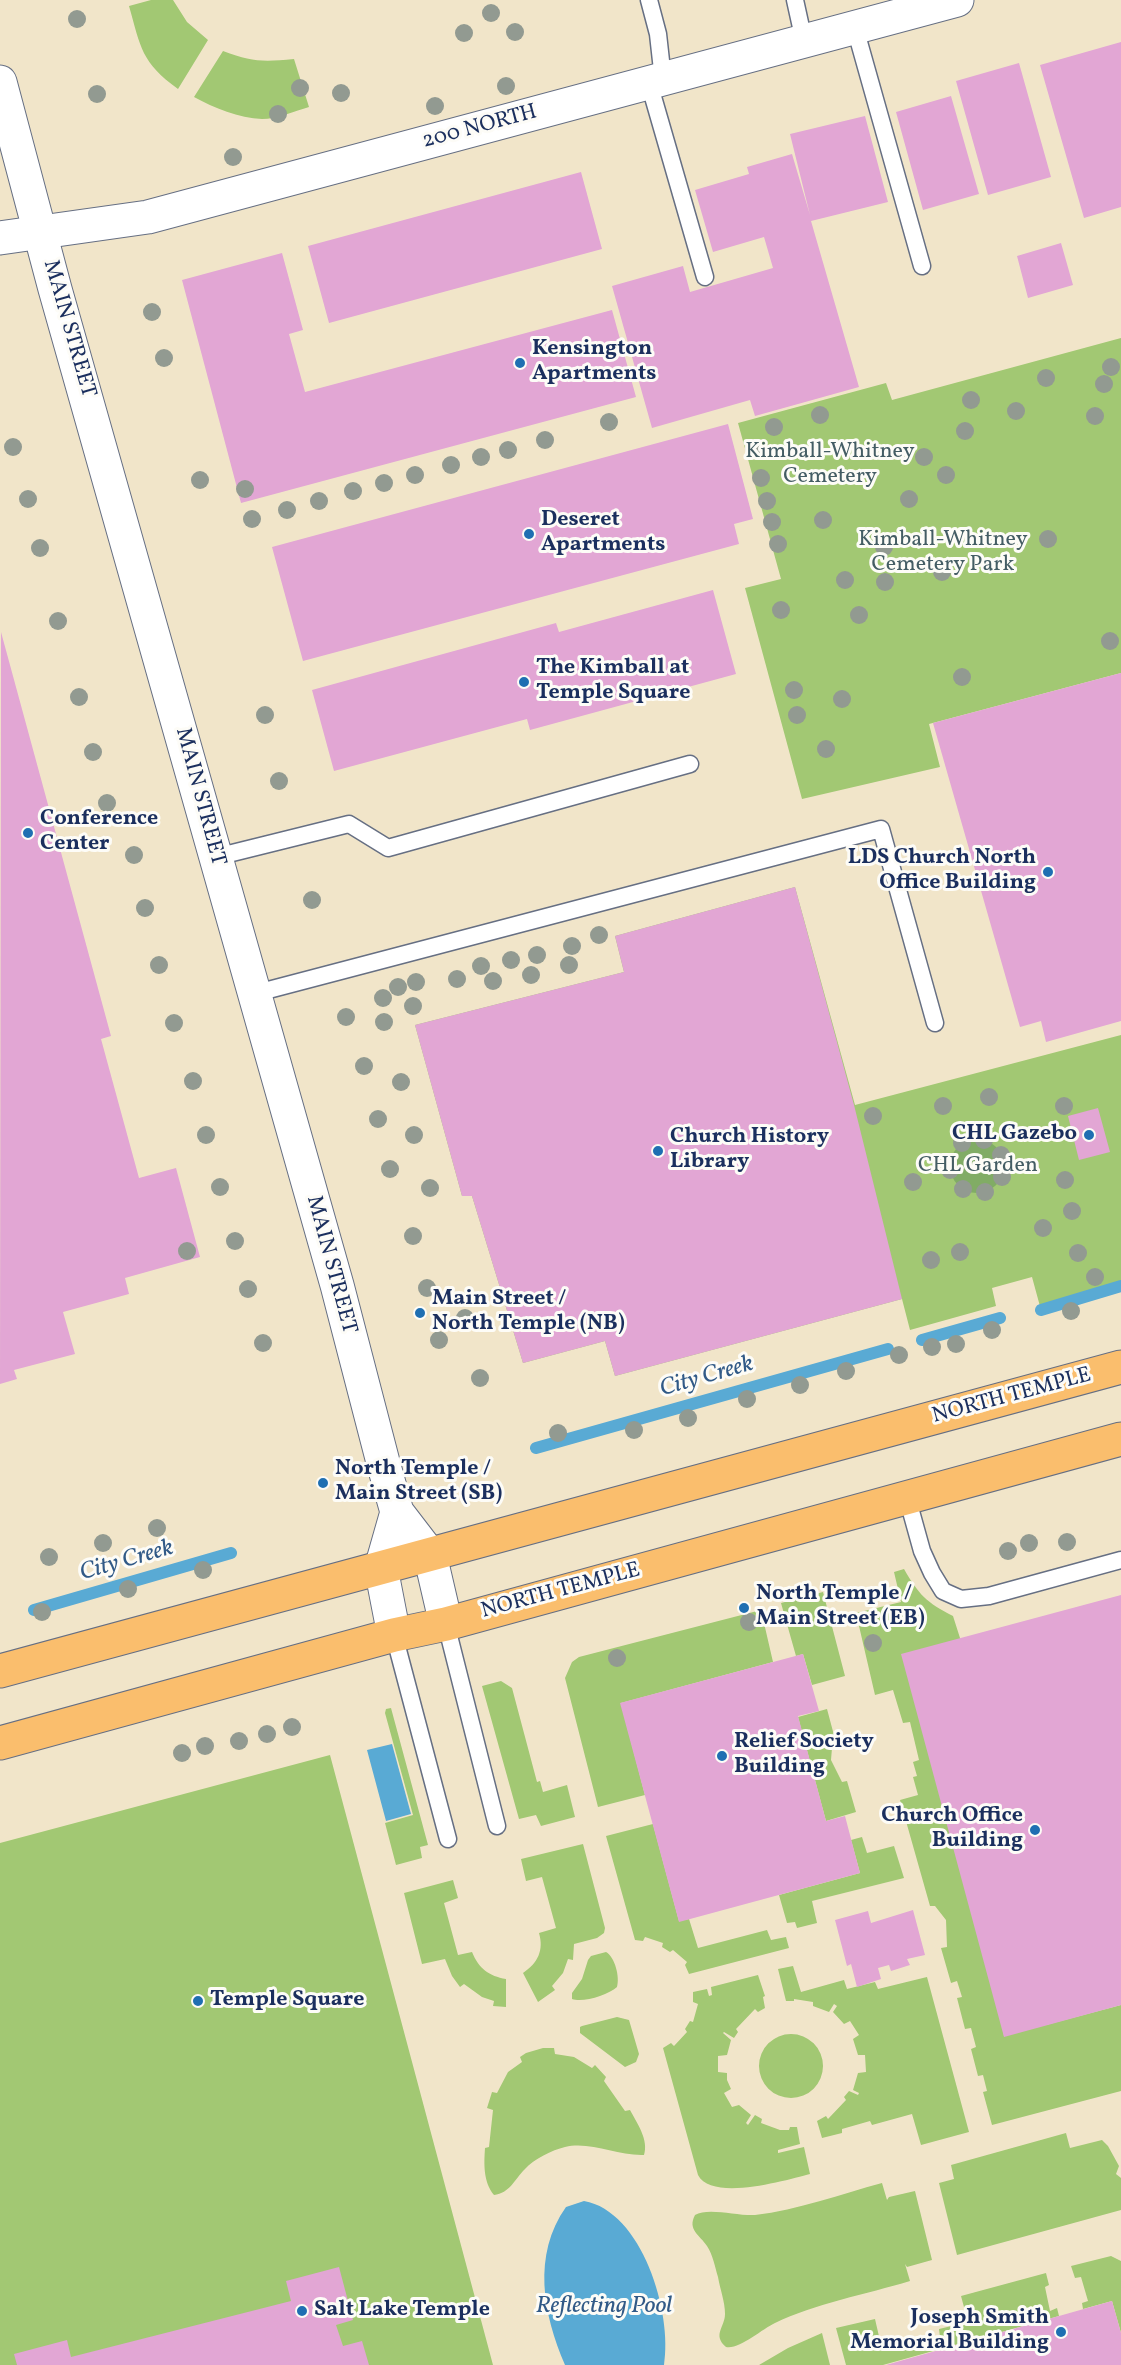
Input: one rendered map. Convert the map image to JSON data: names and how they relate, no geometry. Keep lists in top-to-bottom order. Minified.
{"streets":{"main road":["NORTH TEMPLE"],"street":["200 NORTH","MAIN STREET"]},"crossings":[["200 NORTH","MAIN STREET"],["MAIN STREET","NORTH TEMPLE"]],"water":["City Creek","Reflecting Pool"],"parks":["Kimball-Whitney Cemetery","Kimball-Whitney Cemetery Park","CHL Garden"],"places":["Kensington Apartments","Deseret Apartments","The Kimball at Temple Square","Conference Center","LDS Church North Office Building","CHL Gazebo","Church History Library","Main Street / North Temple (NB)","North Temple / Main Street (SB)","North Temple / Main Street (EB)","Relief Society Building","Church Office Building","Temple Square","Salt Lake Temple","Joseph Smith Memorial Building"]}
